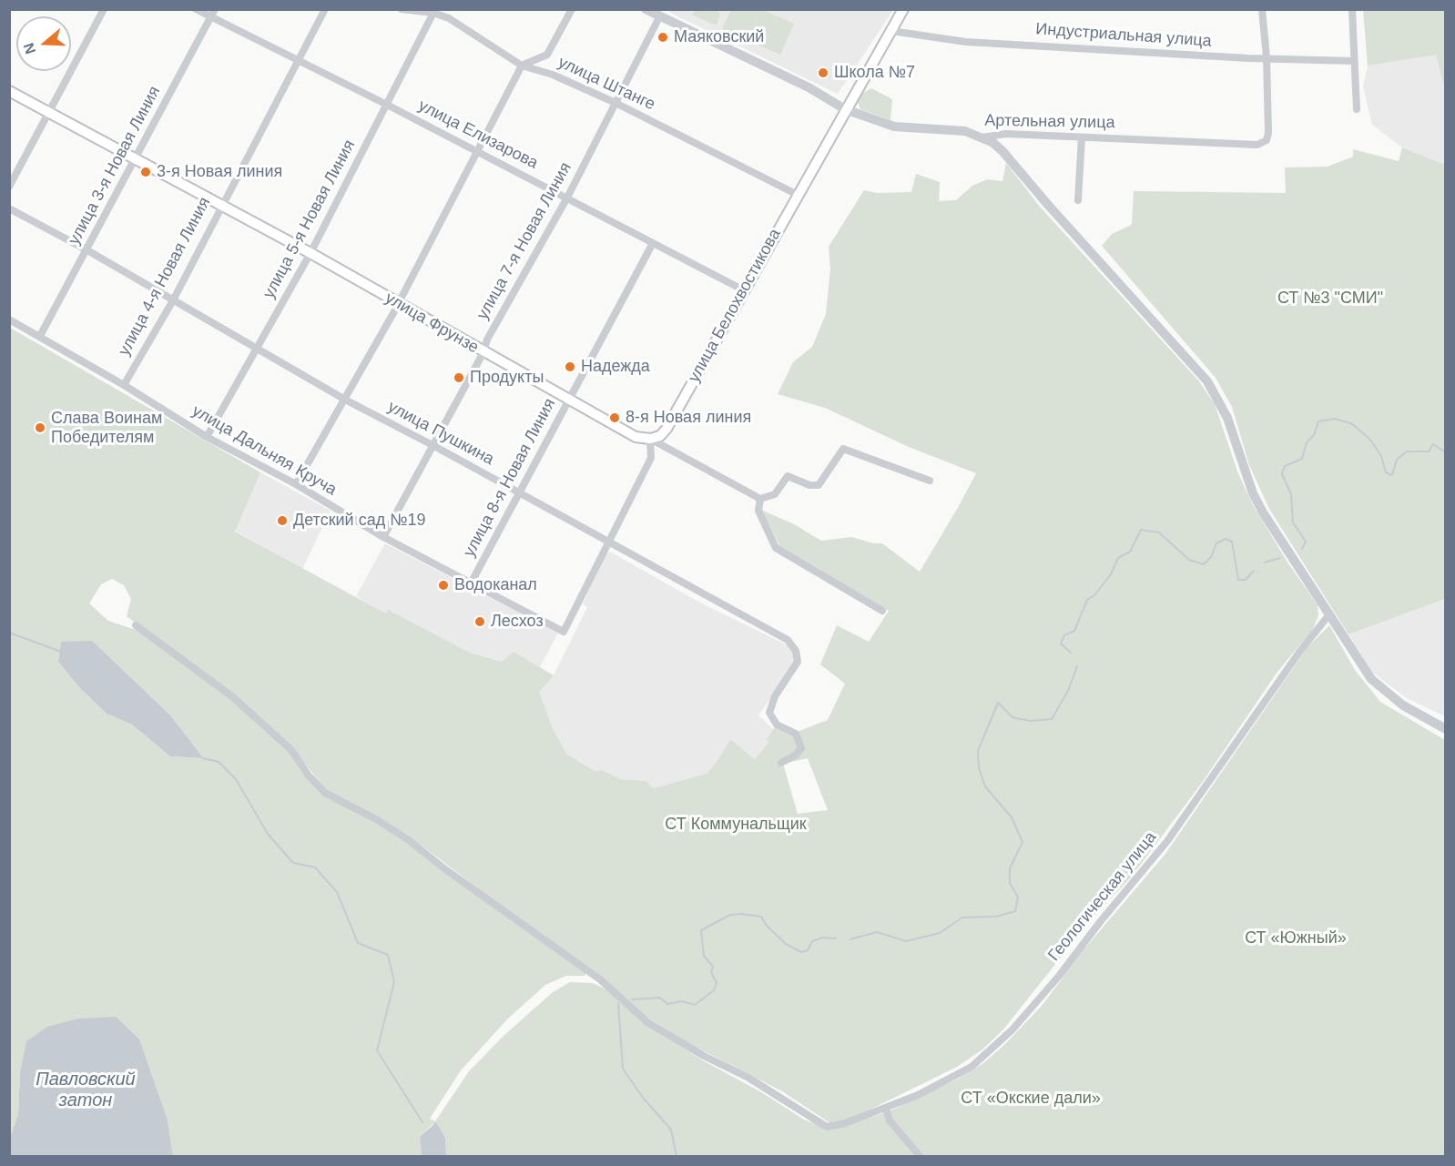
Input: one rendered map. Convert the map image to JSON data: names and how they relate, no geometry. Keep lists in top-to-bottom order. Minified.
{"streets":{"main road":["улица Белохвостикова","улица Фрунзе"],"street":["Индустриальная улица","улица Штанге","Артельная улица","улица Елизарова","улица 3-я Новая Линия","улица 5-я Новая Линия","улица 7-я Новая Линия","улица 4-я Новая Линия","улица Пушкина","улица Дальняя Круча","улица 8-я Новая Линия","Геологическая улица"]},"crossings":[["Индустриальная улица","Артельная улица"],["Индустриальная улица","улица Белохвостикова"],["улица Штанге","улица 5-я Новая Линия"],["улица Штанге","улица 7-я Новая Линия"],["улица Штанге","улица Белохвостикова"],["Артельная улица","улица 7-я Новая Линия"],["Артельная улица","улица Белохвостикова"],["улица Елизарова","улица 3-я Новая Линия"],["улица Елизарова","улица 5-я Новая Линия"],["улица Елизарова","улица 7-я Новая Линия"],["улица Елизарова","улица 4-я Новая Линия"],["улица Елизарова","улица Белохвостикова"],["улица Елизарова","улица 8-я Новая Линия"],["улица 3-я Новая Линия","улица Фрунзе"],["улица 3-я Новая Линия","улица Пушкина"],["улица 3-я Новая Линия","улица Дальняя Круча"],["улица 5-я Новая Линия","улица Фрунзе"],["улица 5-я Новая Линия","улица Пушкина"],["улица 5-я Новая Линия","улица Дальняя Круча"],["улица 7-я Новая Линия","улица Фрунзе"],["улица 7-я Новая Линия","улица Пушкина"],["улица 7-я Новая Линия","улица Дальняя Круча"],["улица 4-я Новая Линия","улица Фрунзе"],["улица 4-я Новая Линия","улица Пушкина"],["улица 4-я Новая Линия","улица Дальняя Круча"],["улица Белохвостикова","улица Фрунзе"],["улица Фрунзе","улица 8-я Новая Линия"],["улица Пушкина","улица Дальняя Круча"],["улица Пушкина","улица 8-я Новая Линия"],["улица Дальняя Круча","улица 8-я Новая Линия"]],"water":["Павловский затон"],"parks":["СТ №3 \"СМИ\"","СТ Коммунальщик","СТ «Южный»","СТ «Окские дали»"],"places":["Маяковский","Школа №7","3-я Новая линия","Надежда","Продукты","8-я Новая линия","Слава Воинам Победителям","Детский сад №19","Водоканал","Лесхоз"],"north":"left"}
